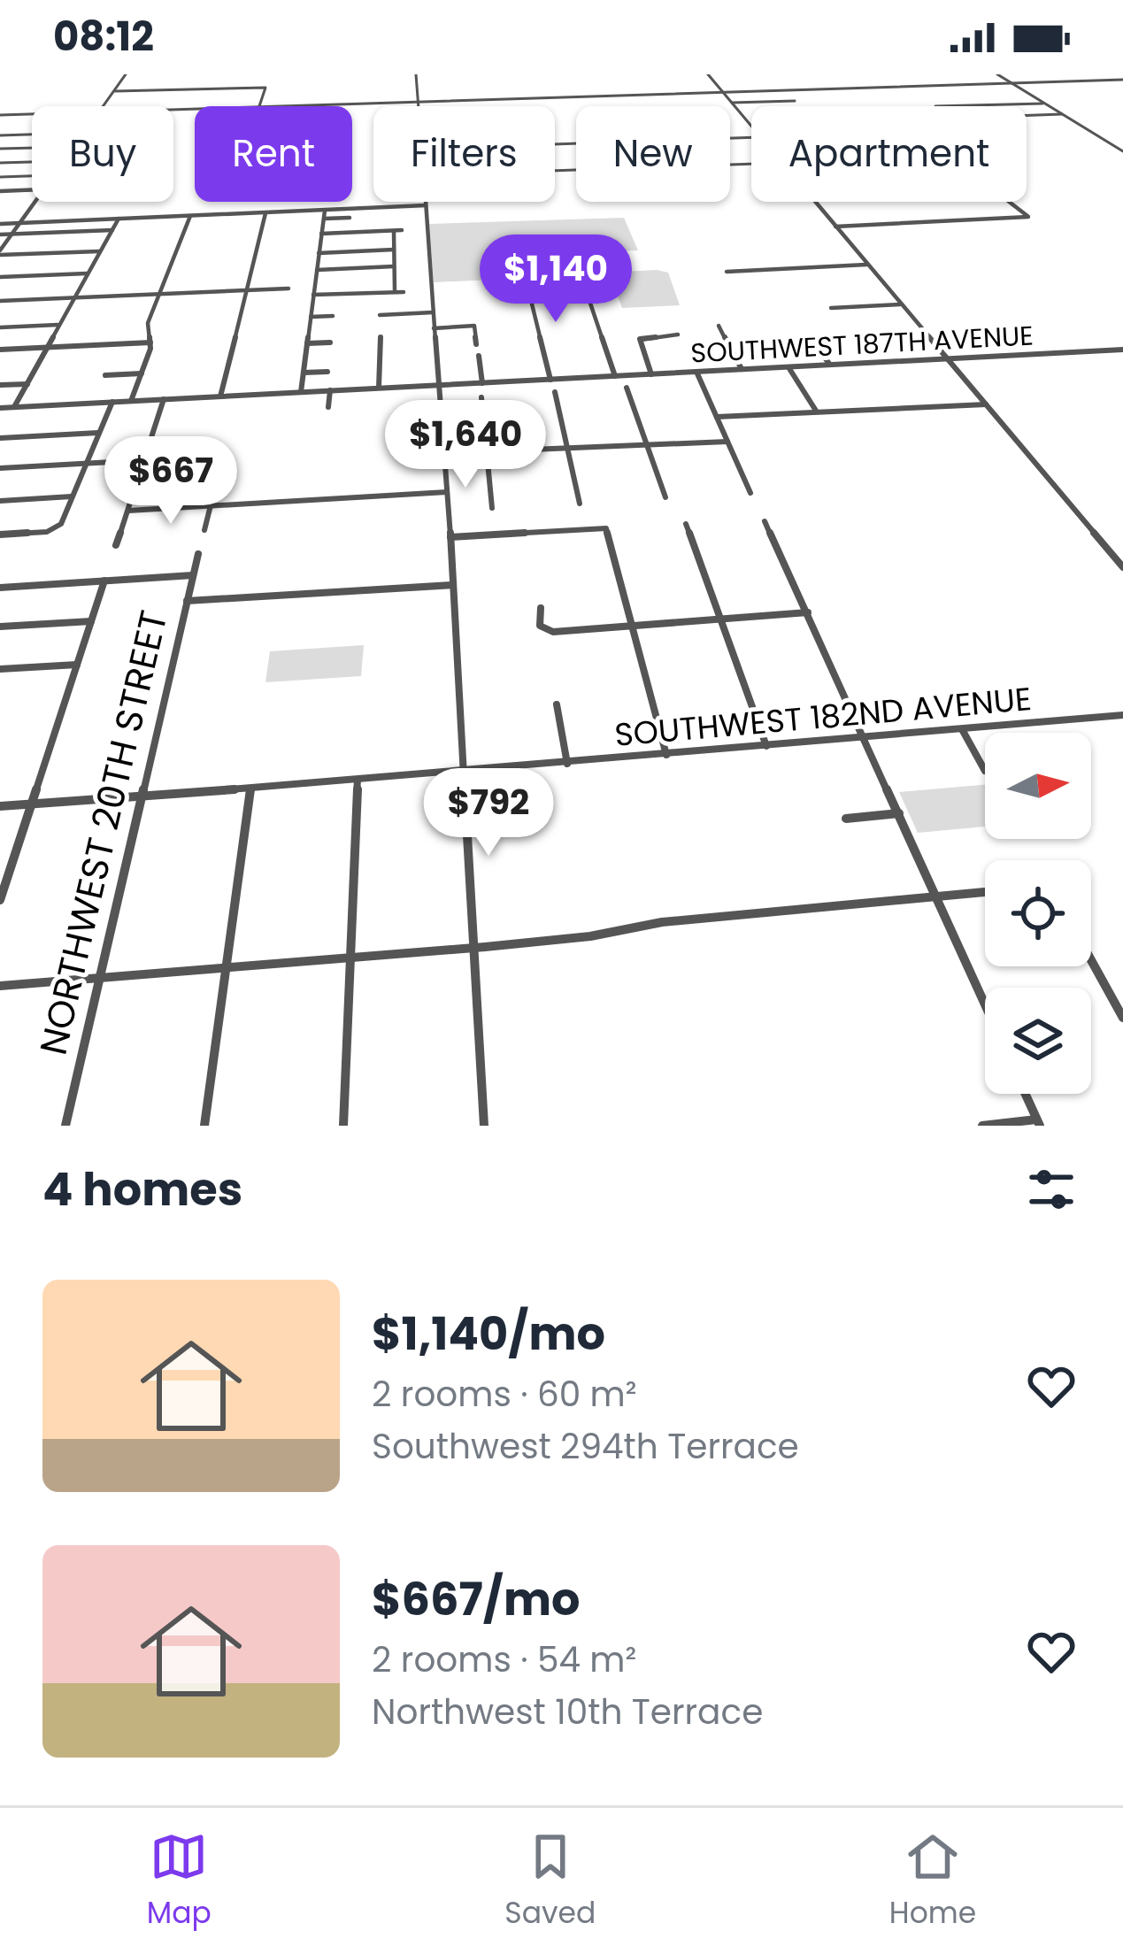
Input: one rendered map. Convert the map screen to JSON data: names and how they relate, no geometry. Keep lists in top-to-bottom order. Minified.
{"streets":{"street":["SOUTHWEST 187TH AVENUE","SOUTHWEST 182ND AVENUE","NORTHWEST 20TH STREET"]},"crossings":[["SOUTHWEST 182ND AVENUE","NORTHWEST 20TH STREET"]],"north":"right","page":{"status":"08:12","chip":["Buy","Rent","Filters","New","Apartment"],"price":["$1,140","$1,640","$667","$792"],"heading":"4 homes","list":[{"name":"$1,140/mo","note":"2 rooms · 60 m² · Southwest 294th Terrace"},{"name":"$667/mo","note":"2 rooms · 54 m² · Northwest 10th Terrace"}],"tabs":["Map","Saved","Home"]}}
